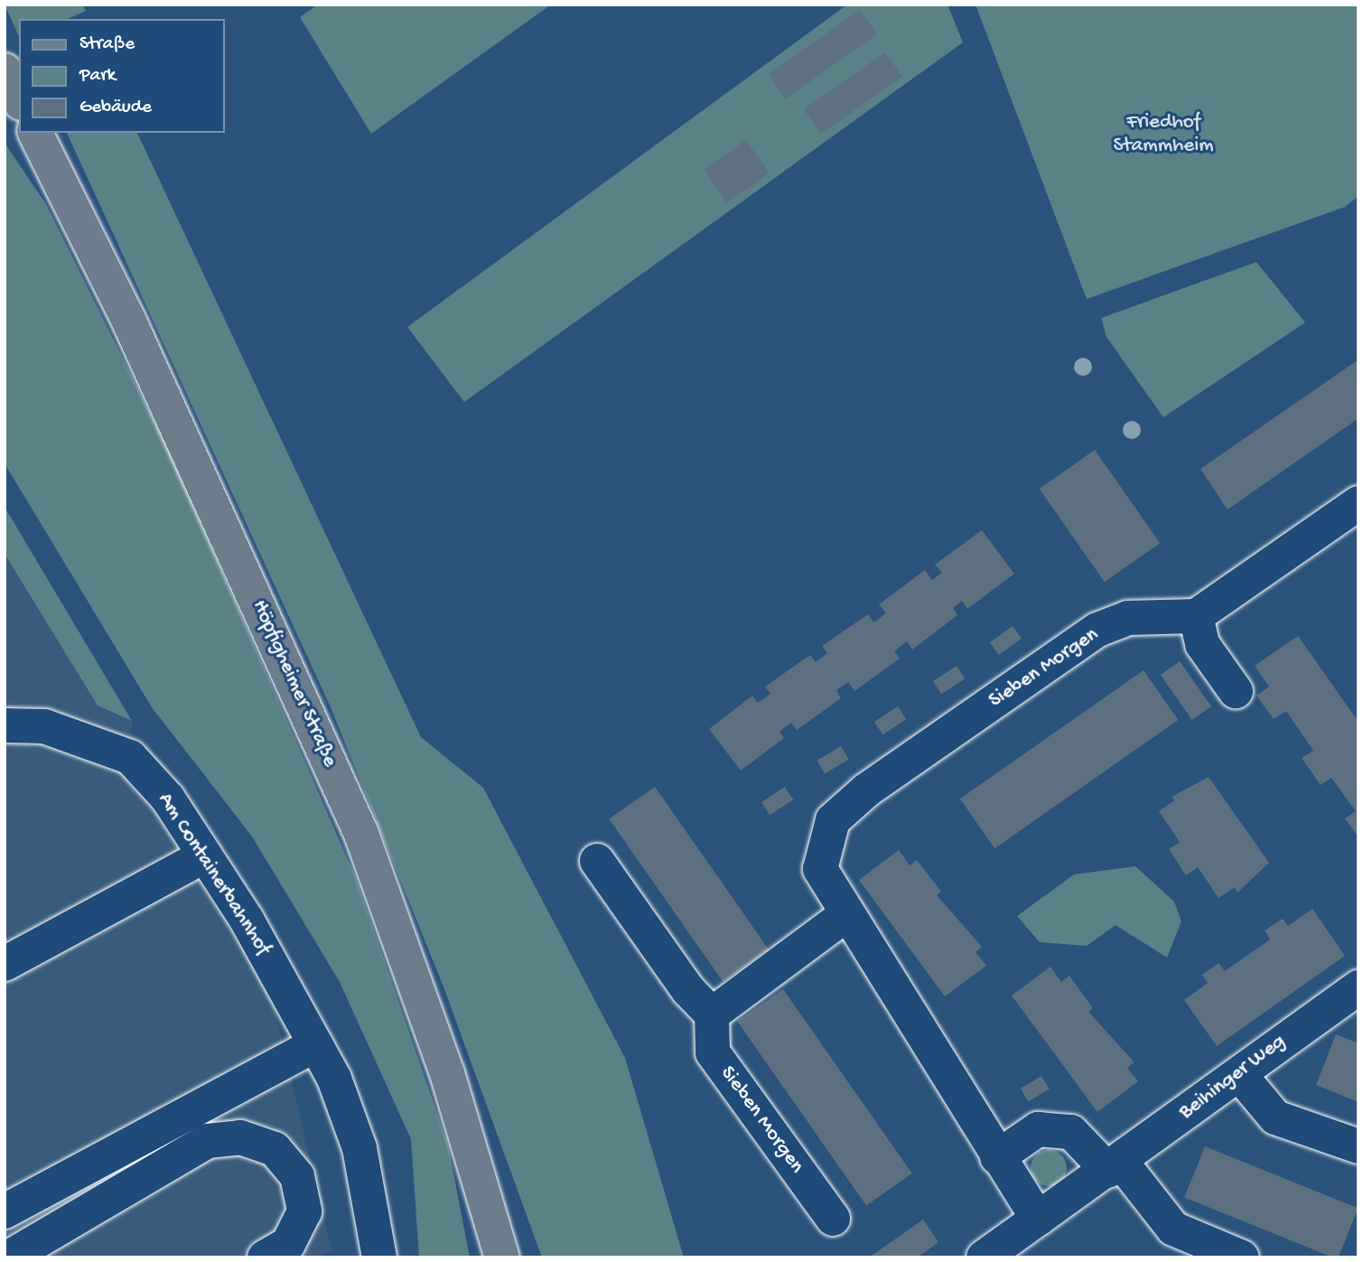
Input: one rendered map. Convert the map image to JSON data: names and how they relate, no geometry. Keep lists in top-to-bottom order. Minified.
{"streets":{"main road":["Höpfigheimer Straße"],"street":["Sieben Morgen","Am Containerbahnhof","Beihinger Weg"]},"parks":["Friedhof Stammheim"],"legend":["Straße","Park","Gebäude"]}
